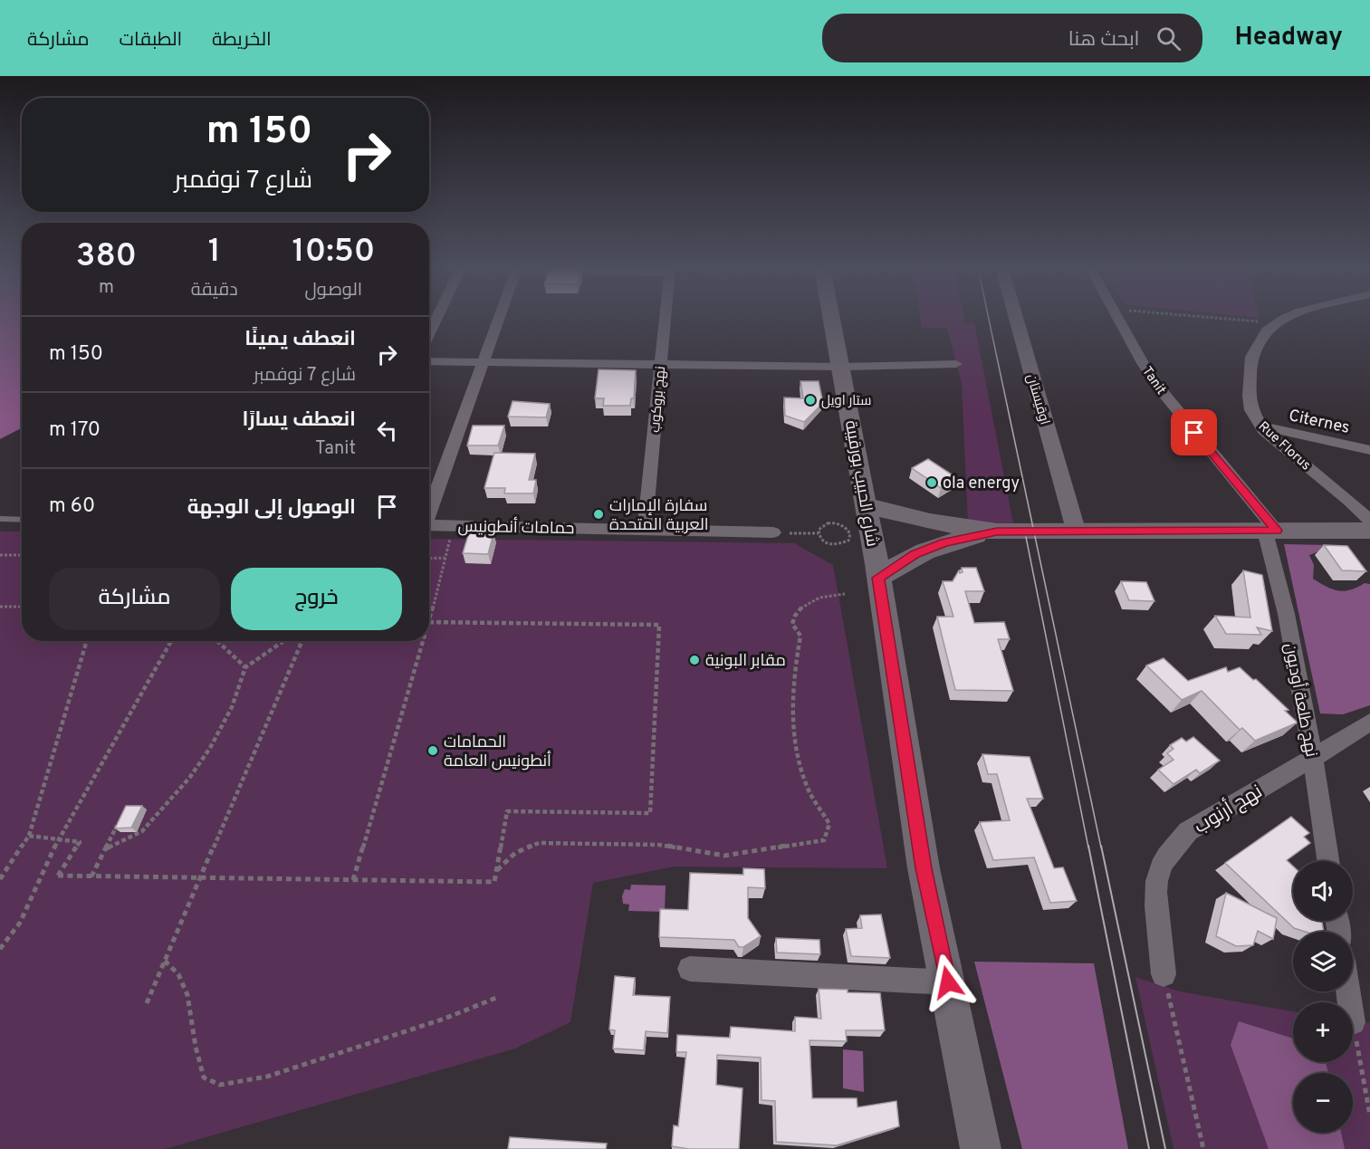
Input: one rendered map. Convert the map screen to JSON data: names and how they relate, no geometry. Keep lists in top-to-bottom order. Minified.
{"streets":{"main road":["شارع الحبيب بورقيبة"],"street":["Tanit","نهج بروكوب","اوقيستان","Citernes","Rue Florus","حمامات أنطونيس","نهج طلعة أوديون","نهج أرنوب"]},"crossings":[["Tanit","نهج طلعة أوديون"],["نهج بروكوب","حمامات أنطونيس"],["Citernes","Rue Florus"],["نهج طلعة أوديون","نهج أرنوب"]],"places":["ستار اويل","ola energy","سفارة الإمارات العربية المتحدة","مقابر البونية","الحمامات أنطونيس العامة"],"page":{"header":"Headway","search":"ابحث هنا","nav":["الخريطة","الطبقات","مشاركة"],"turn":["150 m","شارع 7 نوفمبر"],"eta":["10:50","الوصول","1","دقيقة","380","m"],"list":[{"name":"انعطف يمينًا","note":"شارع 7 نوفمبر","value":"150 m"},{"name":"انعطف يسارًا","note":"Tanit","value":"170 m"},{"name":"الوصول إلى الوجهة","value":"60 m"}],"buttons":["خروج","مشاركة"],"map_buttons":["+","−"]}}
